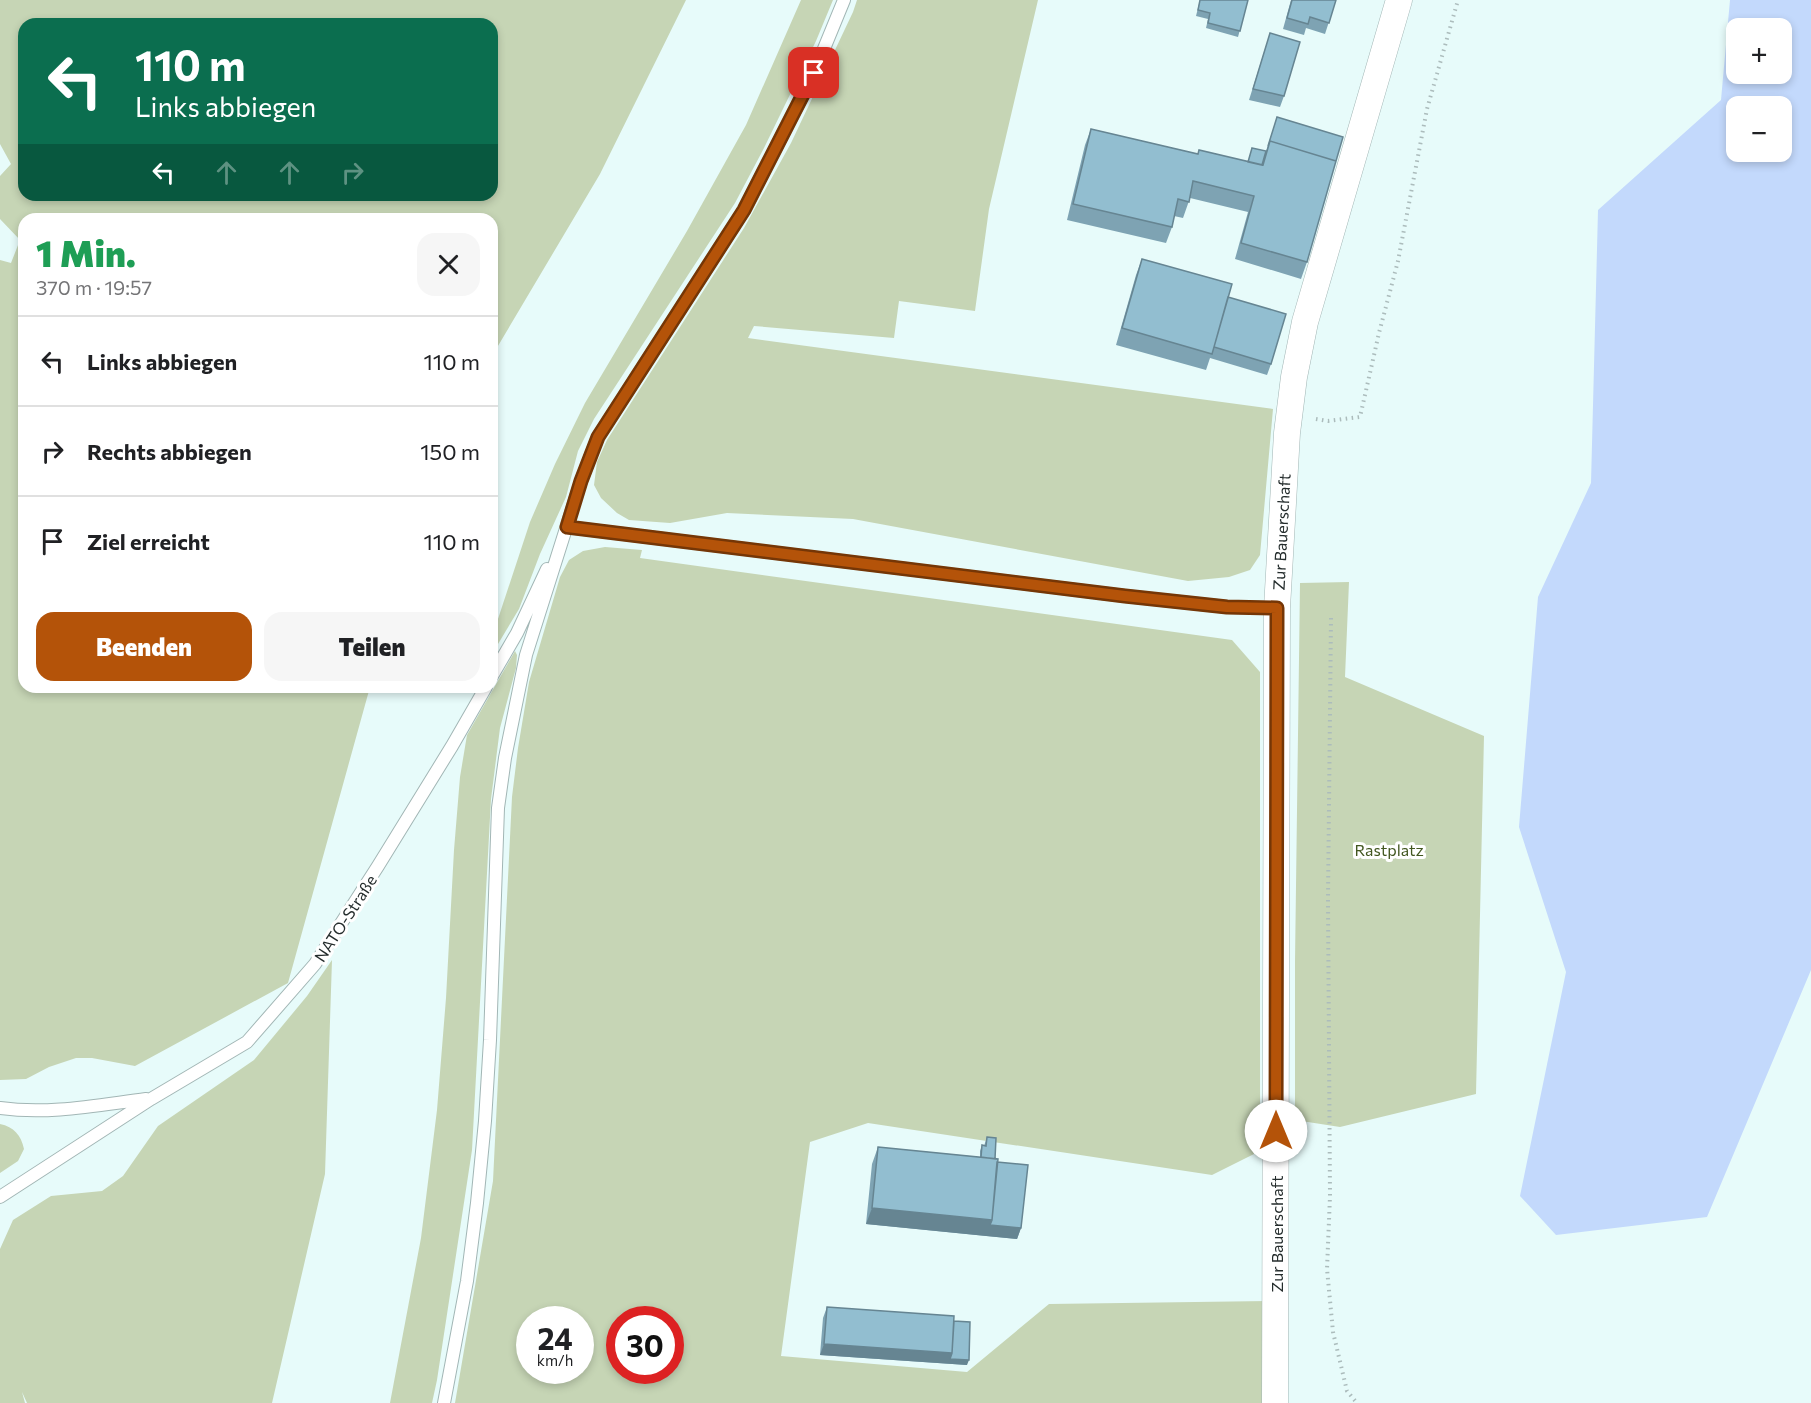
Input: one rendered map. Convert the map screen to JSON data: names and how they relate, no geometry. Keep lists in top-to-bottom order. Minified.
{"streets":{"street":["Zur Bauerschaft"],"lane":["NATO-Straße"]},"parks":["Rastplatz"],"page":{"map_buttons":["+","−"],"turn":["110 m","Links abbiegen"],"heading":["1 Min.","370 m · 19:57"],"list":[{"name":"Links abbiegen","value":"110 m"},{"name":"Rechts abbiegen","value":"150 m"},{"name":"Ziel erreicht","value":"110 m"}],"buttons":["Beenden","Teilen"],"speed":"24 km/h","limit":"30"}}
